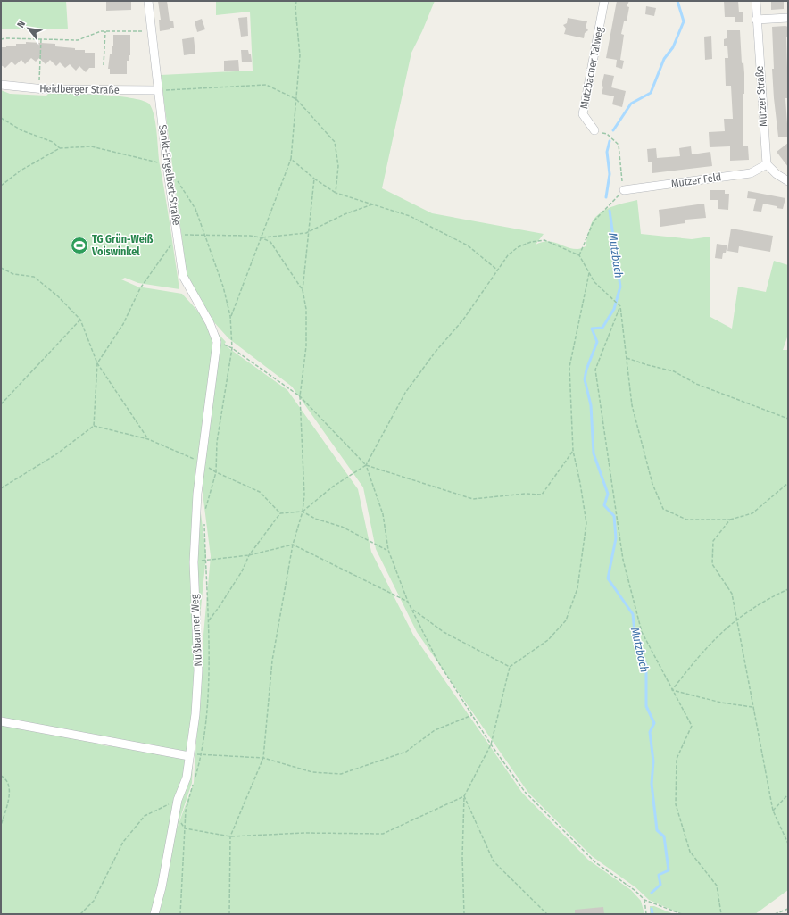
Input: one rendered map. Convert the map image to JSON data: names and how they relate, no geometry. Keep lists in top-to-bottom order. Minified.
{"streets":{"street":["Mutzbacher Talweg","Heidberger Straße","Mutzer Straße","Sankt-Engelbert-Straße","Mutzer Feld","Nußbaumer Weg"]},"crossings":[["Heidberger Straße","Sankt-Engelbert-Straße"],["Mutzer Straße","Mutzer Feld"],["Sankt-Engelbert-Straße","Nußbaumer Weg"]],"water":["Mutzbach"],"places":{"sports":["TG Grün-Weiß Voiswinkel"]},"north":"top left"}
